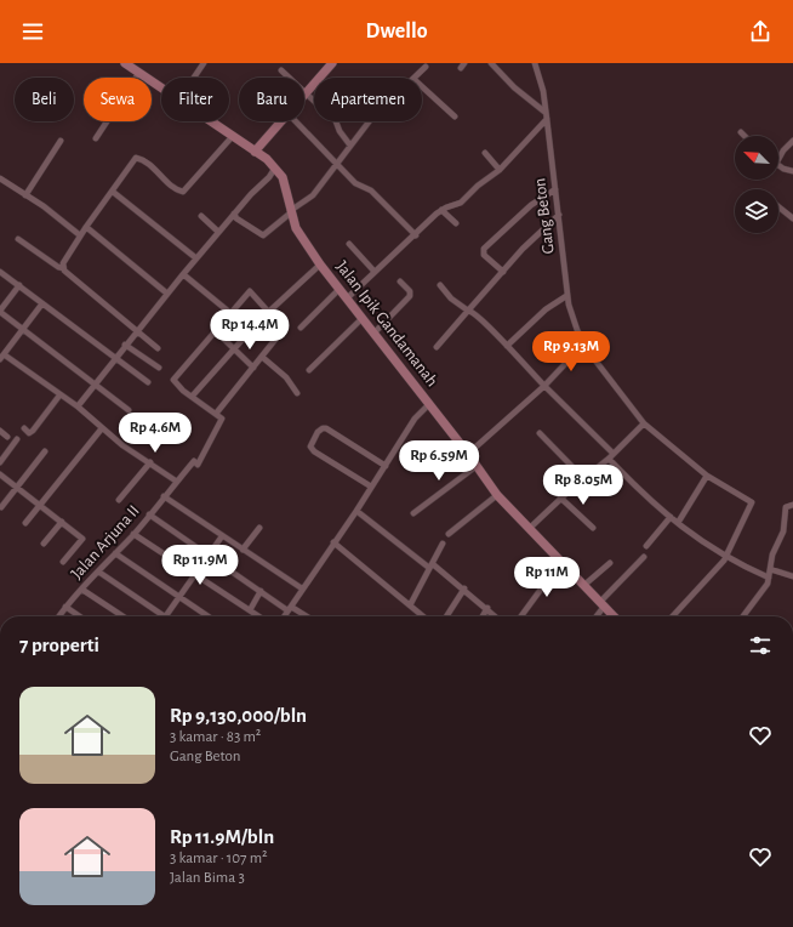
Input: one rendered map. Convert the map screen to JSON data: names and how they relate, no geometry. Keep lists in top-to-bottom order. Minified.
{"streets":{"street":["Gang Beton","Jalan Ipik Gandamanah","Jalan Arjuna II"]},"north":"top left","page":{"header":"Dwello","chip":["Beli","Sewa","Filter","Baru","Apartemen"],"price":["Rp 14.4M","Rp 9.13M","Rp 4.6M","Rp 6.59M","Rp 8.05M","Rp 11.9M","Rp 11M"],"heading":"7 properti","list":[{"name":"Rp 9,130,000/bln","note":"3 kamar · 83 m² · Gang Beton"},{"name":"Rp 11.9M/bln","note":"3 kamar · 107 m² · Jalan Bima 3"}]}}
